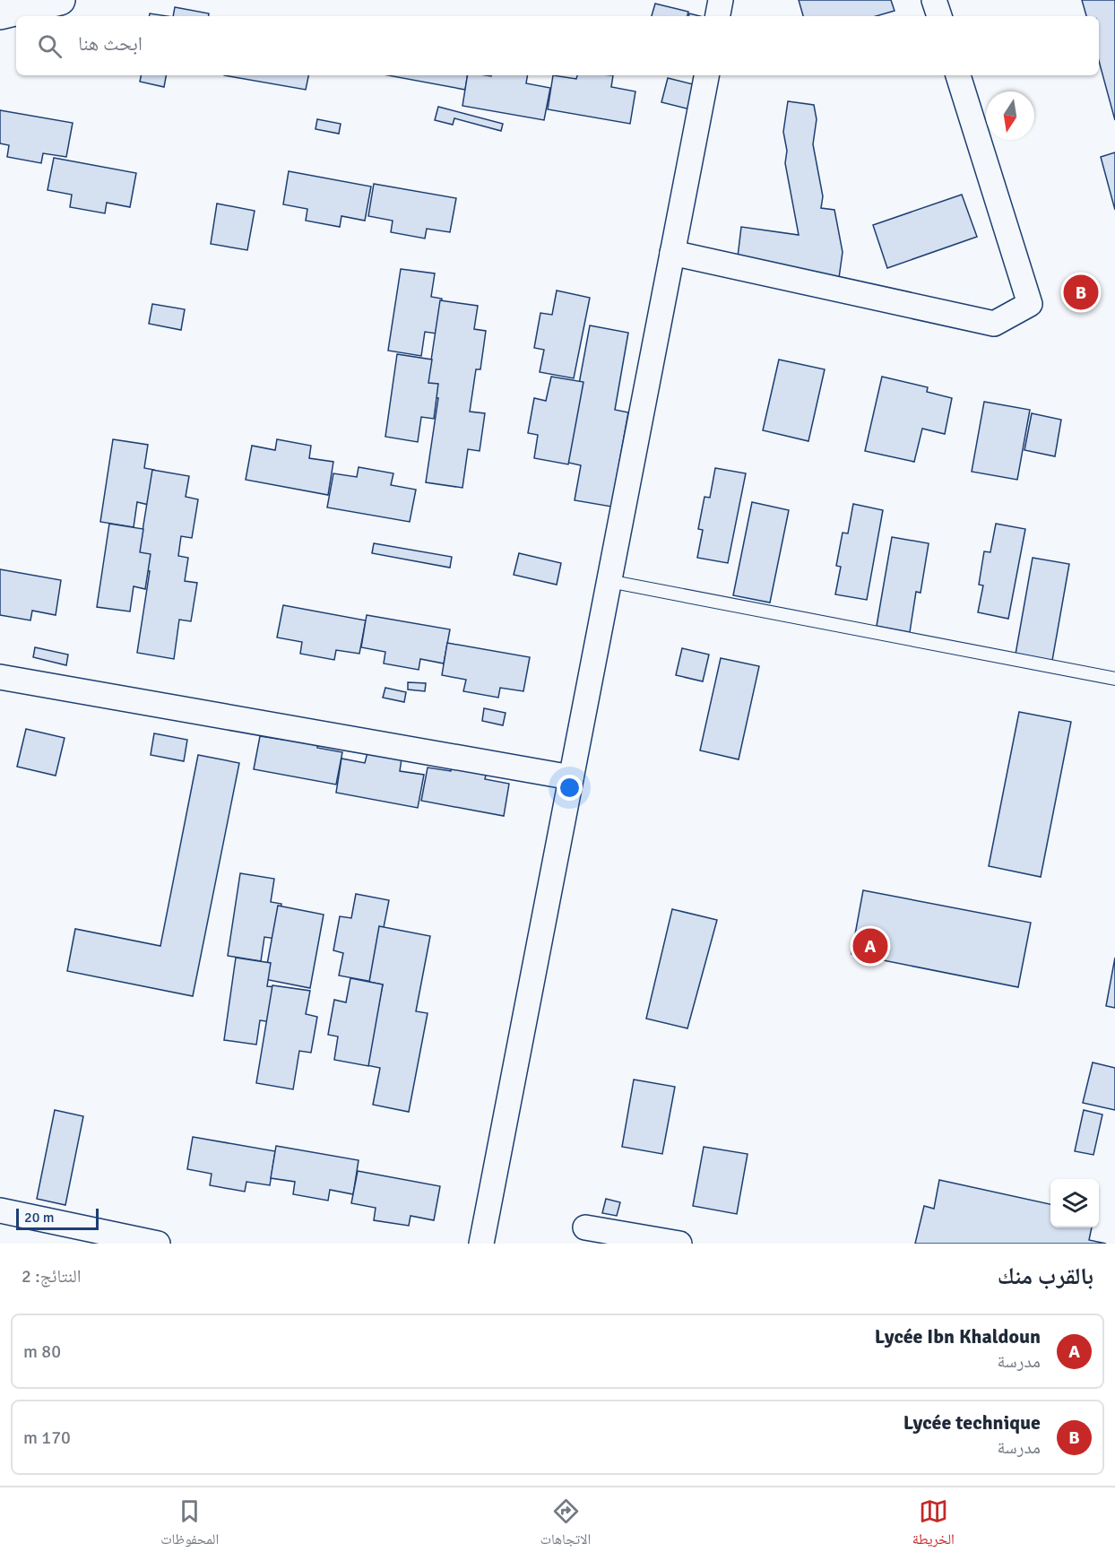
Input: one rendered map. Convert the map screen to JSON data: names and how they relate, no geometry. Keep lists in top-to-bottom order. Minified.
{"scale_bar":"20 m","north":"bottom","page":{"search":"ابحث هنا","pins":["B","A"],"scale":"20 m","heading":["بالقرب منك","النتائج: 2"],"list":[{"mark":"A","name":"Lycée Ibn Khaldoun","note":"مدرسة","value":"80 m"},{"mark":"B","name":"Lycée technique","note":"مدرسة","value":"170 m"}],"nav":["الخريطة","الاتجاهات","المحفوظات"]}}
